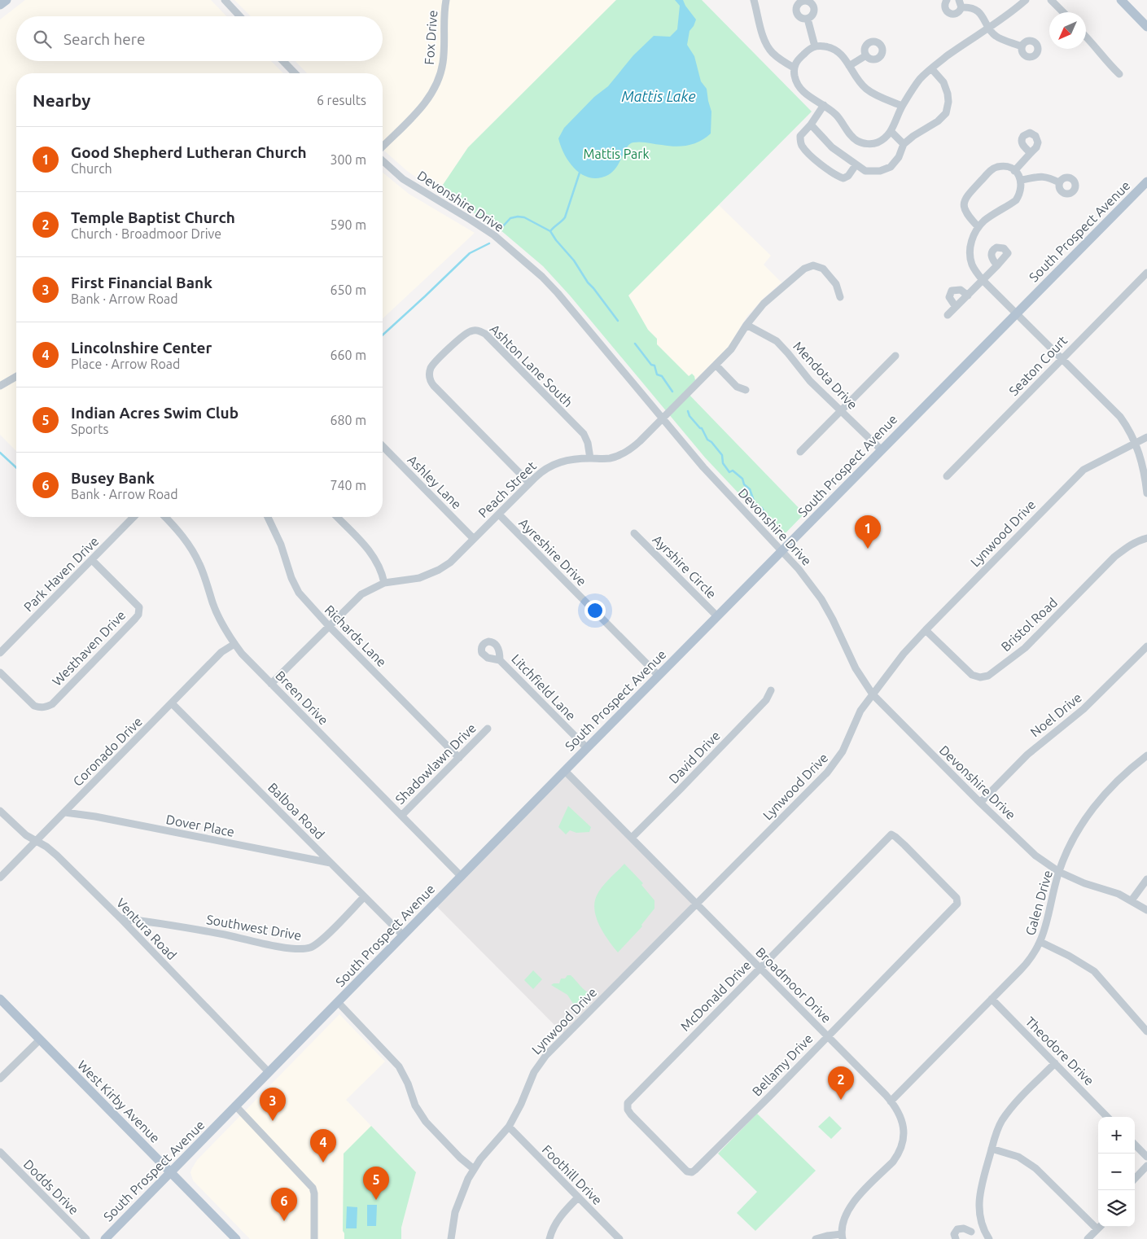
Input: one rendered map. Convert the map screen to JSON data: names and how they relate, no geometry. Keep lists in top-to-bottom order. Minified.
{"streets":{"main road":["South Prospect Avenue","West Kirby Avenue"],"street":["Fox Drive","Devonshire Drive","Ashton Lane South","Seaton Court","Mendota Drive","Ashley Lane","Peach Street","Lynwood Drive","Ayreshire Drive","Ayrshire Circle","Park Haven Drive","Bristol Road","Richards Lane","Westhaven Drive","Litchfield Lane","Breen Drive","Noel Drive","Coronado Drive","David Drive","Shadowlawn Drive","Balboa Road","Dover Place","Galen Drive","Southwest Drive","Ventura Road","Broadmoor Drive","McDonald Drive","Theodore Drive","Bellamy Drive","Foothill Drive","Dodds Drive"]},"crossings":[["Devonshire Drive","South Prospect Avenue"],["Devonshire Drive","Peach Street"],["Devonshire Drive","Lynwood Drive"],["Devonshire Drive","Noel Drive"],["Devonshire Drive","Galen Drive"],["South Prospect Avenue","Mendota Drive"],["South Prospect Avenue","Ayreshire Drive"],["South Prospect Avenue","Ayrshire Circle"],["South Prospect Avenue","Litchfield Lane"],["South Prospect Avenue","Breen Drive"],["South Prospect Avenue","Balboa Road"],["South Prospect Avenue","Ventura Road"],["South Prospect Avenue","Broadmoor Drive"],["South Prospect Avenue","West Kirby Avenue"],["Ashton Lane South","Peach Street"],["Mendota Drive","Peach Street"],["Ashley Lane","Peach Street"],["Peach Street","Ayreshire Drive"],["Peach Street","Richards Lane"],["Peach Street","Breen Drive"],["Lynwood Drive","Bristol Road"],["Lynwood Drive","Broadmoor Drive"],["Lynwood Drive","Foothill Drive"],["Park Haven Drive","Westhaven Drive"],["Richards Lane","Shadowlawn Drive"],["Breen Drive","Coronado Drive"],["Breen Drive","Shadowlawn Drive"],["Coronado Drive","Balboa Road"],["Coronado Drive","Dover Place"],["Coronado Drive","Ventura Road"],["David Drive","Broadmoor Drive"],["Balboa Road","Dover Place"],["Balboa Road","Southwest Drive"],["Galen Drive","Broadmoor Drive"],["Galen Drive","Theodore Drive"],["Southwest Drive","Ventura Road"],["Broadmoor Drive","McDonald Drive"],["Broadmoor Drive","Bellamy Drive"],["McDonald Drive","Bellamy Drive"]],"water":["Mattis Lake"],"parks":["Mattis Park"],"north":"bottom left","page":{"search":"Search here","heading":["Nearby","6 results"],"list":[{"mark":"1","name":"Good Shepherd Lutheran Church","note":"Church","value":"300 m"},{"mark":"2","name":"Temple Baptist Church","note":"Church · Broadmoor Drive","value":"590 m"},{"mark":"3","name":"First Financial Bank","note":"Bank · Arrow Road","value":"650 m"},{"mark":"4","name":"Lincolnshire Center","note":"Place · Arrow Road","value":"660 m"},{"mark":"5","name":"Indian Acres Swim Club","note":"Sports","value":"680 m"},{"mark":"6","name":"Busey Bank","note":"Bank · Arrow Road","value":"740 m"}],"pins":["1","2","3","4","5","6"],"map_buttons":["+","−"]}}
